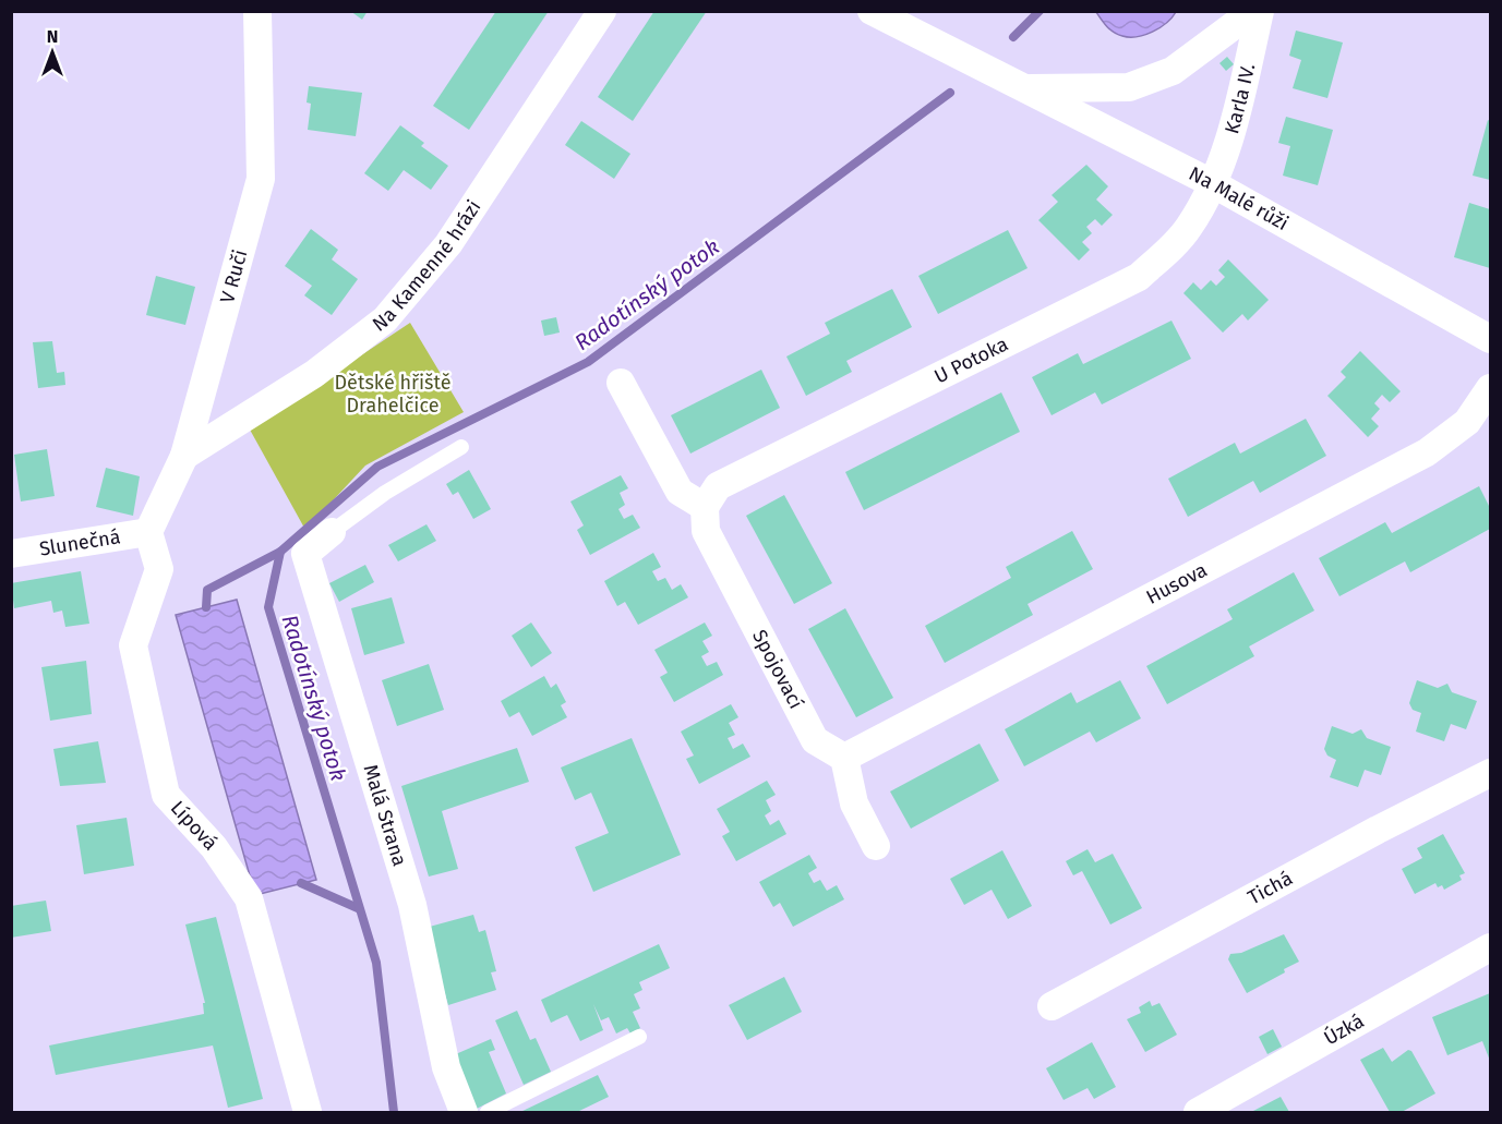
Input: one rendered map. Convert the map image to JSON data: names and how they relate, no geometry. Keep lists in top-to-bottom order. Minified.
{"streets":{"street":["Karla IV.","Na Malé růži","Na Kamenné hrázi","V Ruči","U Potoka","Slunečná","Husova","Spojovací","Malá Strana","Lípová","Tichá","Úzká"]},"crossings":[["Karla IV.","Na Malé růži"],["Karla IV.","U Potoka"],["Na Malé růži","U Potoka"],["Na Kamenné hrázi","V Ruči"],["V Ruči","Slunečná"],["V Ruči","Lípová"],["U Potoka","Spojovací"],["Slunečná","Lípová"],["Husova","Spojovací"]],"water":["Radotínský potok"],"parks":["Dětské hřiště Drahelčice"],"north":"top"}
